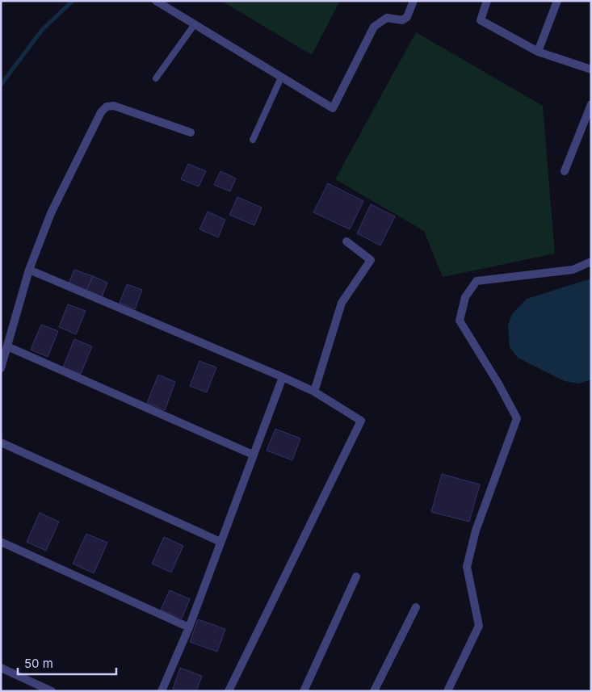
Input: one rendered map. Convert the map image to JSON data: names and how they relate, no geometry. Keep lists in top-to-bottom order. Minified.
{"scale_bar":"50 m"}
